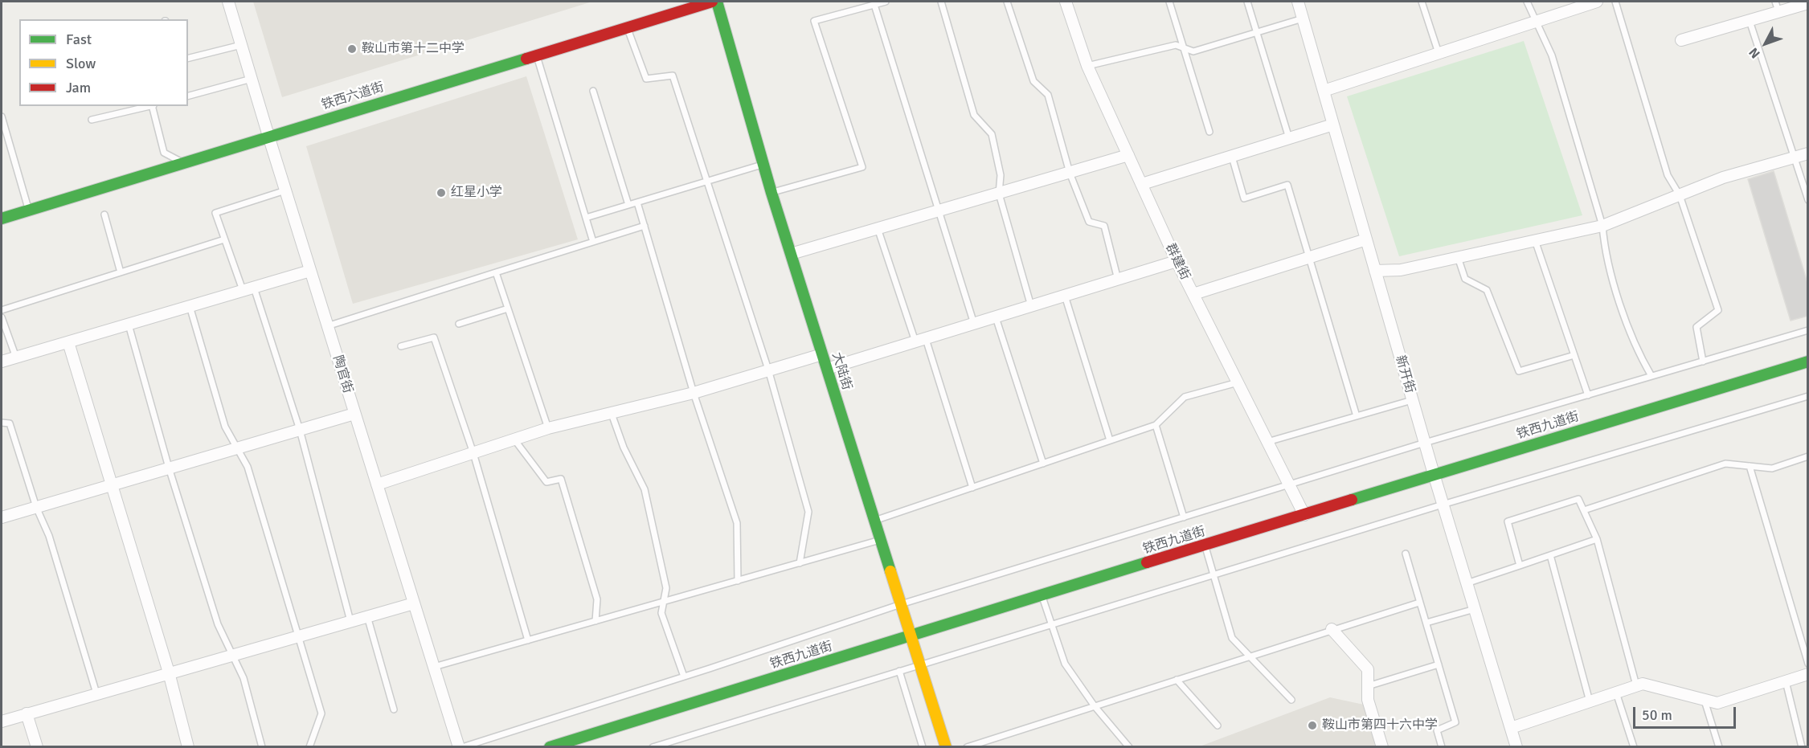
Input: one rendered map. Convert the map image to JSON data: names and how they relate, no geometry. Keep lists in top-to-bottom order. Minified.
{"streets":{"main road":["铁西六道街","大陆街","铁西九道街"],"street":["群建街","陶官街","新开街"]},"crossings":[["铁西六道街","陶官街"],["群建街","铁西九道街"],["大陆街","铁西九道街"],["新开街","铁西九道街"]],"places":["鞍山市第十二中学","红星小学","鞍山市第四十六中学"],"legend":["Fast","Slow","Jam"],"scale_bar":"50 m","north":"bottom left"}
